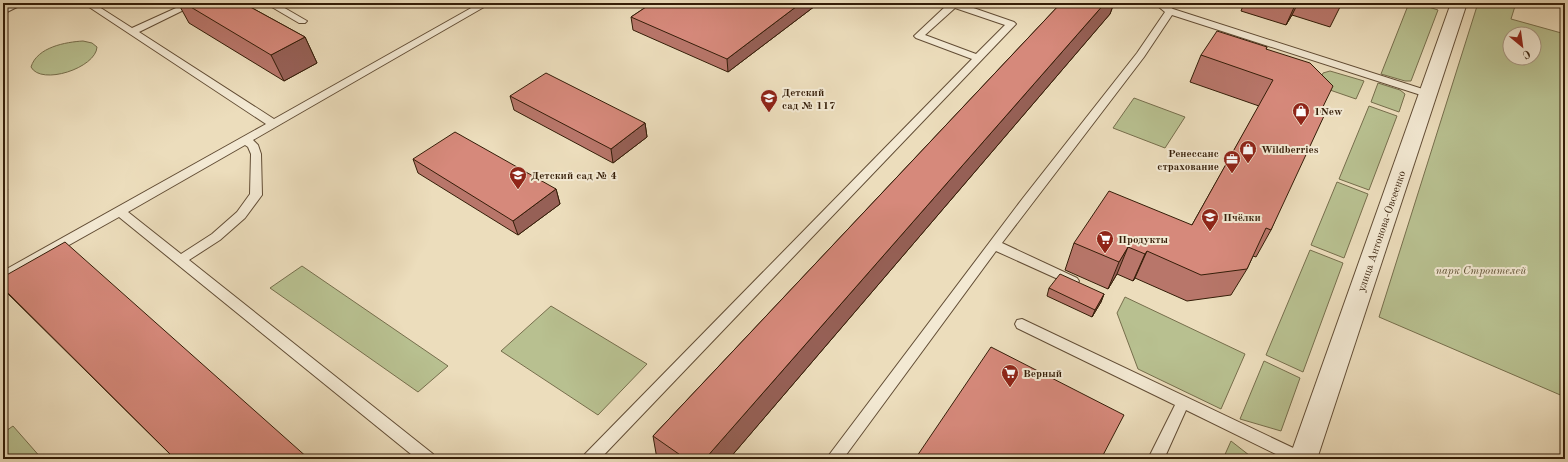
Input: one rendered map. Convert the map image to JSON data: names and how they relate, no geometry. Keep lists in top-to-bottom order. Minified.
{"streets":{"street":["улица Антонова-Овсеенко"]},"parks":["парк Строителей"],"places":{"school or university":["Детский сад № 117","Детский сад № 4","Пчёлки"],"shop":["1New","Wildberries"],"office":["Ренессанс страхование"],"supermarket":["Продукты","Верный"]},"north":"bottom right"}
